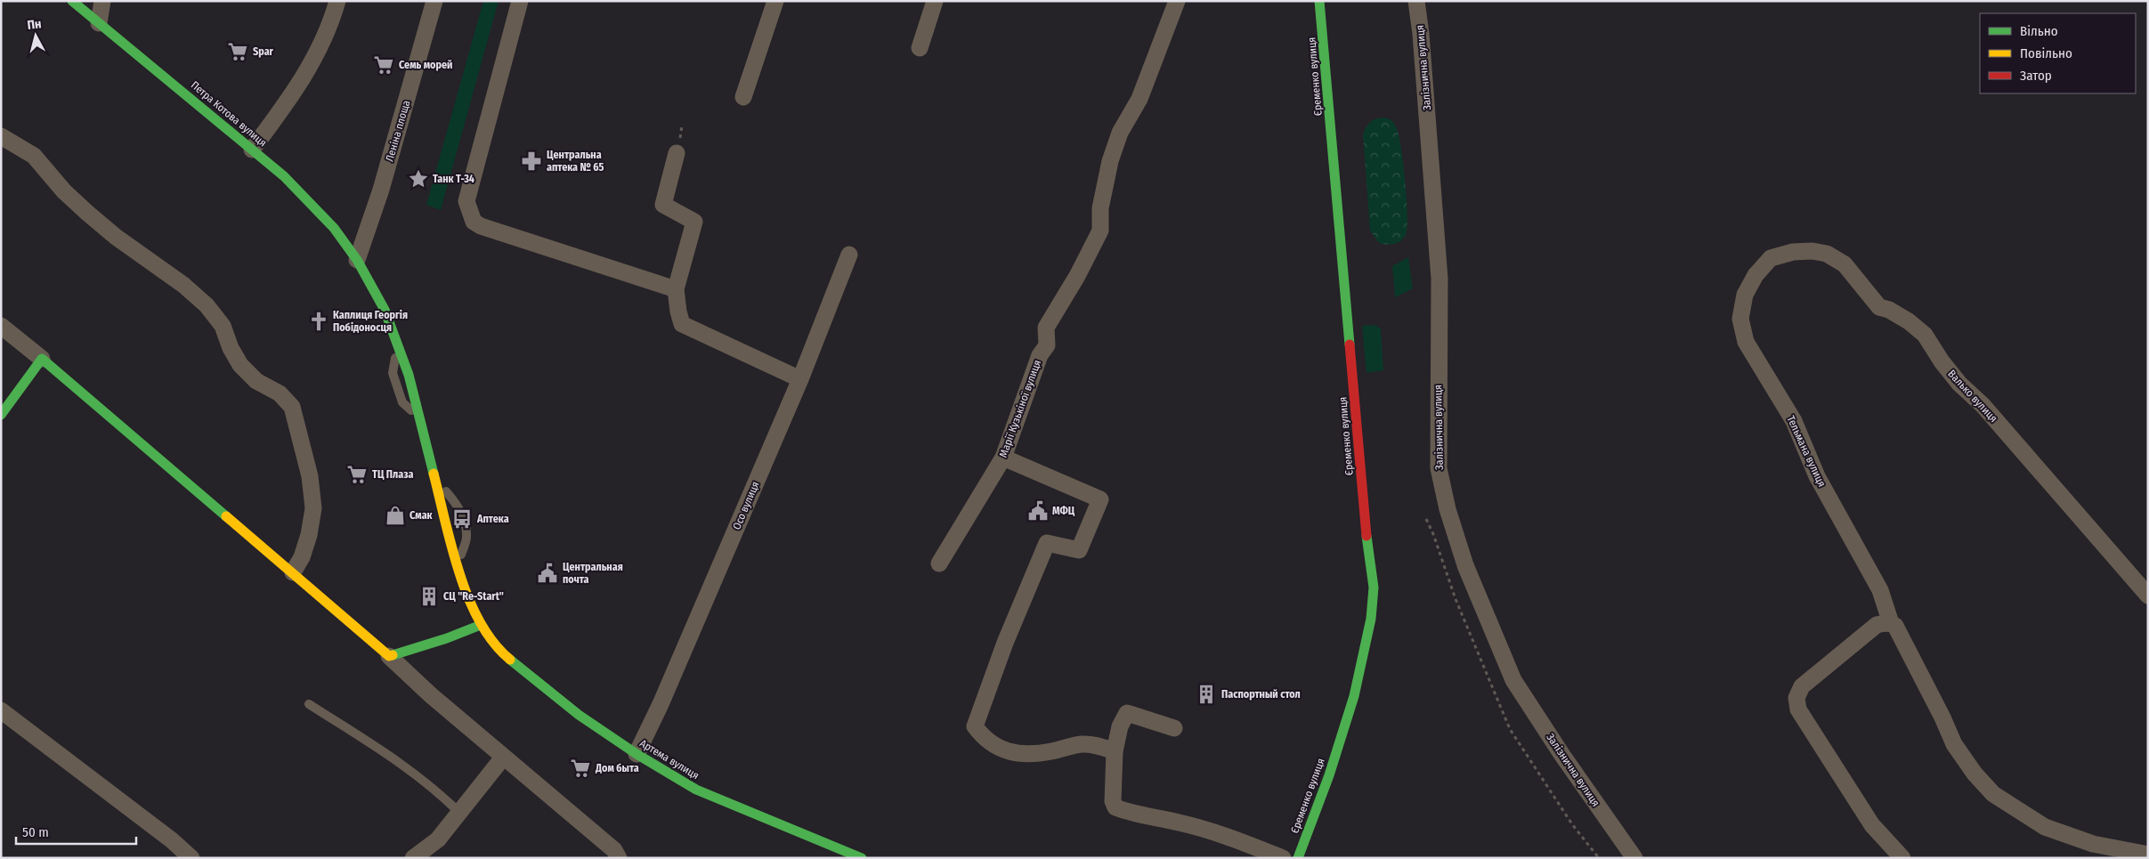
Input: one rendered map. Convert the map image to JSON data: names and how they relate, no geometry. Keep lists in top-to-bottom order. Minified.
{"streets":{"main road":["Єременко вулиця","Петра Котова вулиця","Артема вулиця"],"street":["Залізнична вулиця","Леніна площа","Валько вулиця","Марії Кузькіної вулиця","Тельмана вулиця","Осо вулиця"]},"crossings":[["Петра Котова вулиця","Леніна площа"],["Петра Котова вулиця","Артема вулиця"],["Валько вулиця","Тельмана вулиця"],["Осо вулиця","Артема вулиця"]],"places":{"supermarket":["Spar","Семь морей","ТЦ Плаза","Дом быта"],"pharmacy":["Центральна аптека № 65"],"place":["Танк Т-34"],"church":["Каплиця Георгія Побідоносця"],"public building":["МФЦ","Центральная почта"],"shop":["Смак"],"bus stop":["Аптека"],"building":["СЦ \"Re-Start\"","Паспортный стол"]},"legend":["Вільно","Повільно","Затор"],"scale_bar":"50 m","north":"top"}
